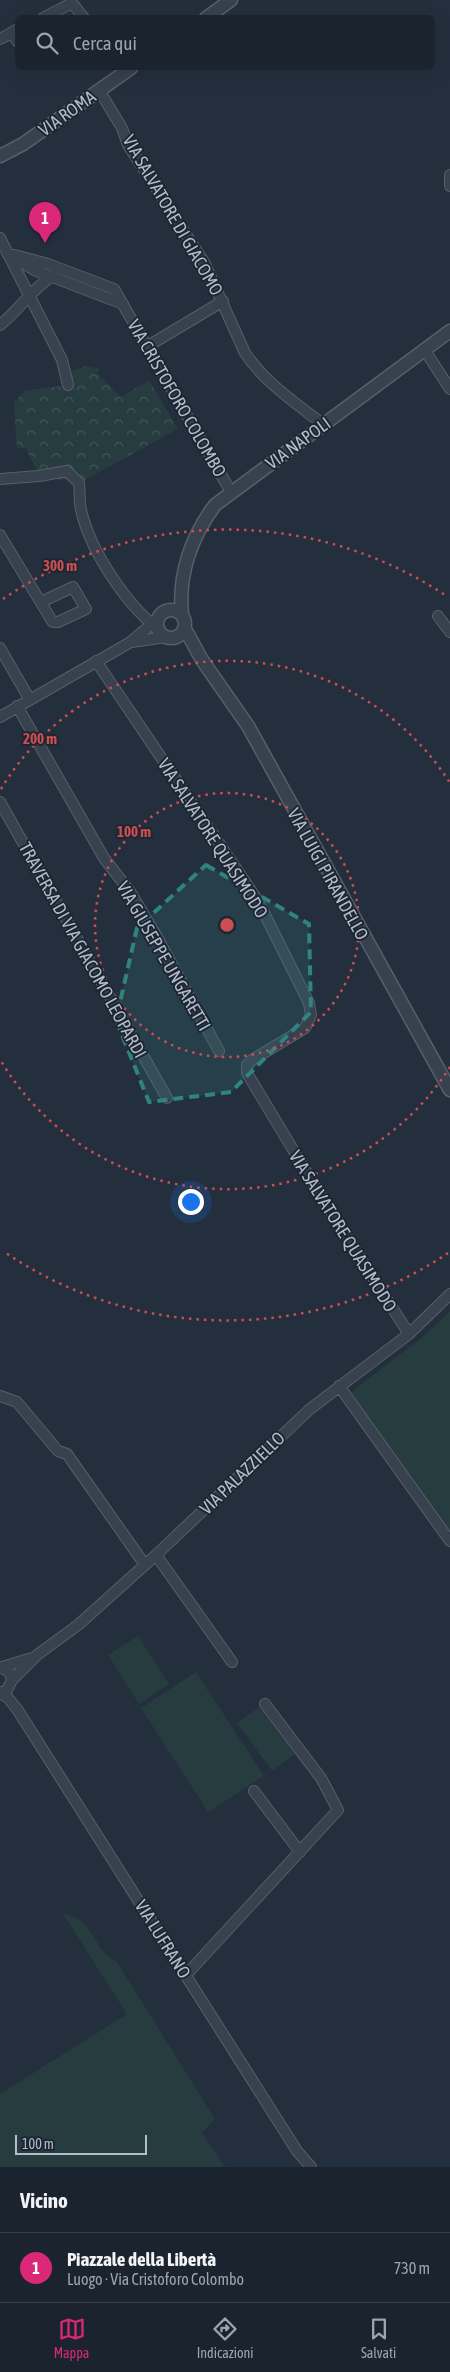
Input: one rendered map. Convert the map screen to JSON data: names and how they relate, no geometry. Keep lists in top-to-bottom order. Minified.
{"streets":{"street":["VIA ROMA","VIA SALVATORE DI GIACOMO","VIA CRISTOFORO COLOMBO","VIA NAPOLI","VIA SALVATORE QUASIMODO","VIA LUIGI PIRANDELLO","TRAVERSA DI VIA GIACOMO LEOPARDI","VIA GIUSEPPE UNGARETTI","VIA PALAZZIELLO","VIA LUFRANO"]},"crossings":[["VIA ROMA","VIA SALVATORE DI GIACOMO"],["VIA SALVATORE DI GIACOMO","VIA NAPOLI"],["VIA CRISTOFORO COLOMBO","VIA NAPOLI"],["VIA NAPOLI","VIA LUIGI PIRANDELLO"],["VIA SALVATORE QUASIMODO","VIA PALAZZIELLO"]],"scale_bar":"100 m","page":{"search":"Cerca qui","pins":"1","scale":"100 m","heading":"Vicino","list":[{"mark":"1","name":"Piazzale della Libertà","note":"Luogo · Via Cristoforo Colombo","value":"730 m"}],"nav":["Mappa","Indicazioni","Salvati"]},"rings":["300 m","200 m","100 m"]}
